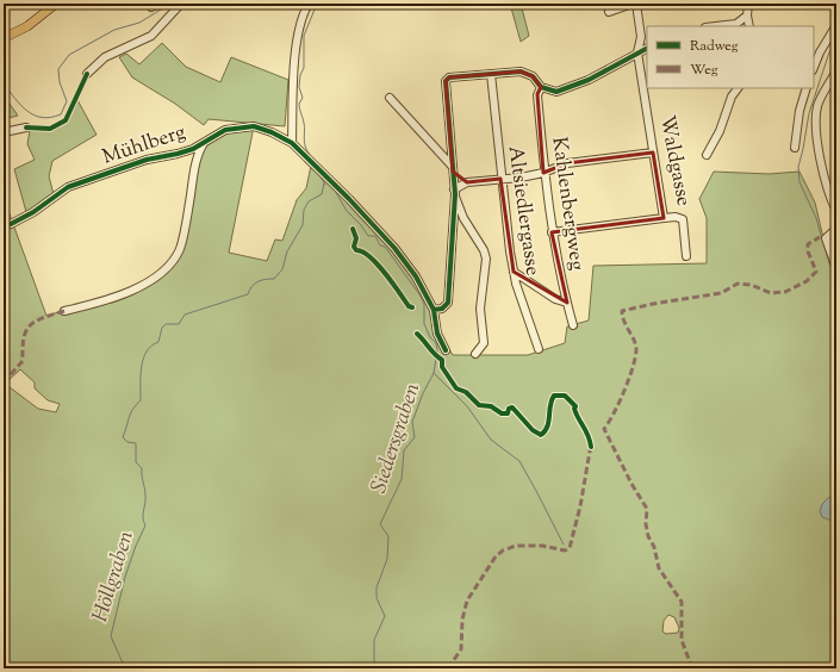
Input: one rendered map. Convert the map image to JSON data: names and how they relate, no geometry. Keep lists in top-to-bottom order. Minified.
{"streets":{"street":["Mühlberg","Waldgasse","Kahlenbergweg","Altsiedlergasse"]},"water":["Siedersgraben","Höllgraben"],"legend":["Radweg","Weg"]}
